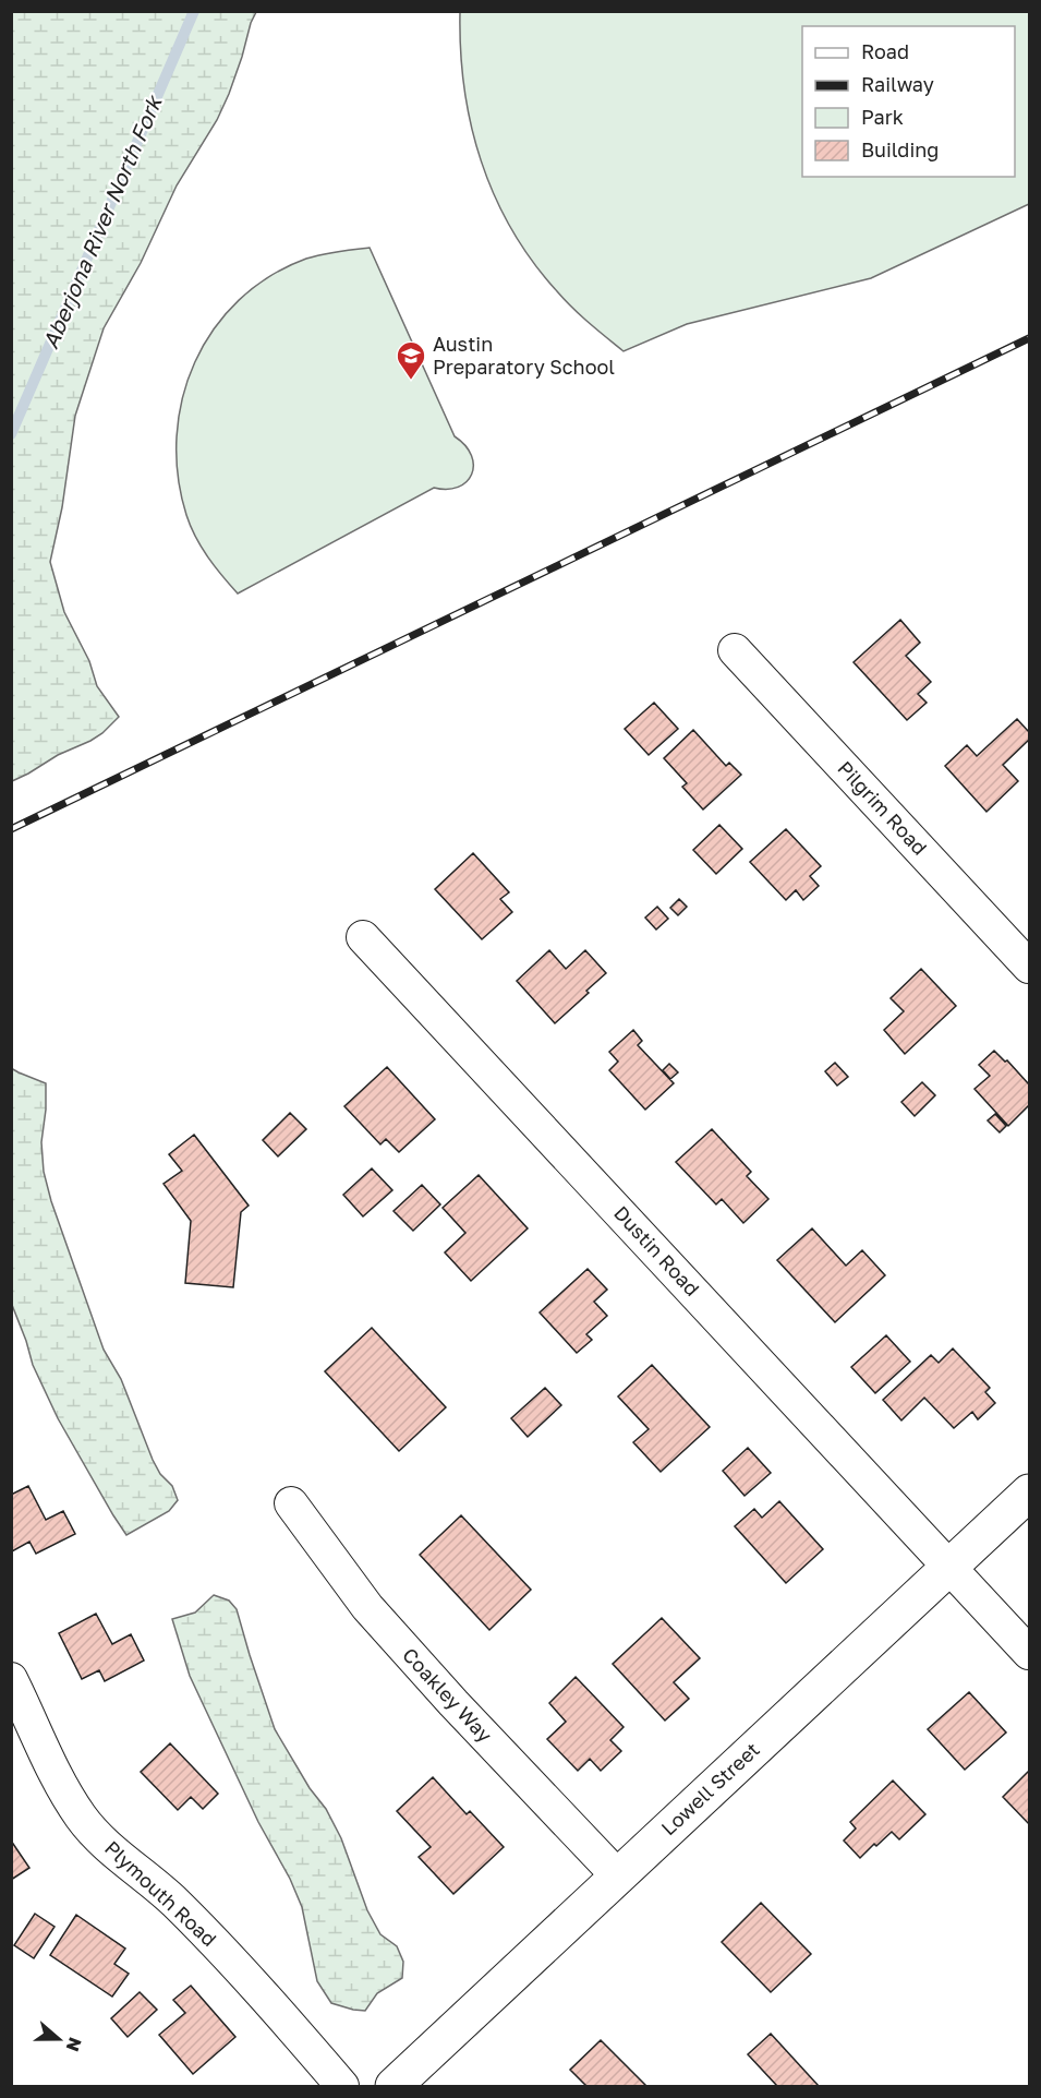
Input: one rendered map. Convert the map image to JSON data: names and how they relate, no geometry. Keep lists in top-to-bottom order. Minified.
{"streets":{"main road":["Lowell Street"],"street":["Pilgrim Road","Dustin Road","Coakley Way","Plymouth Road"]},"crossings":[["Dustin Road","Lowell Street"],["Coakley Way","Lowell Street"]],"water":["Aberjona River North Fork"],"places":{"school or university":["Austin Preparatory School"]},"legend":["Road","Railway","Park","Building"],"north":"right"}
